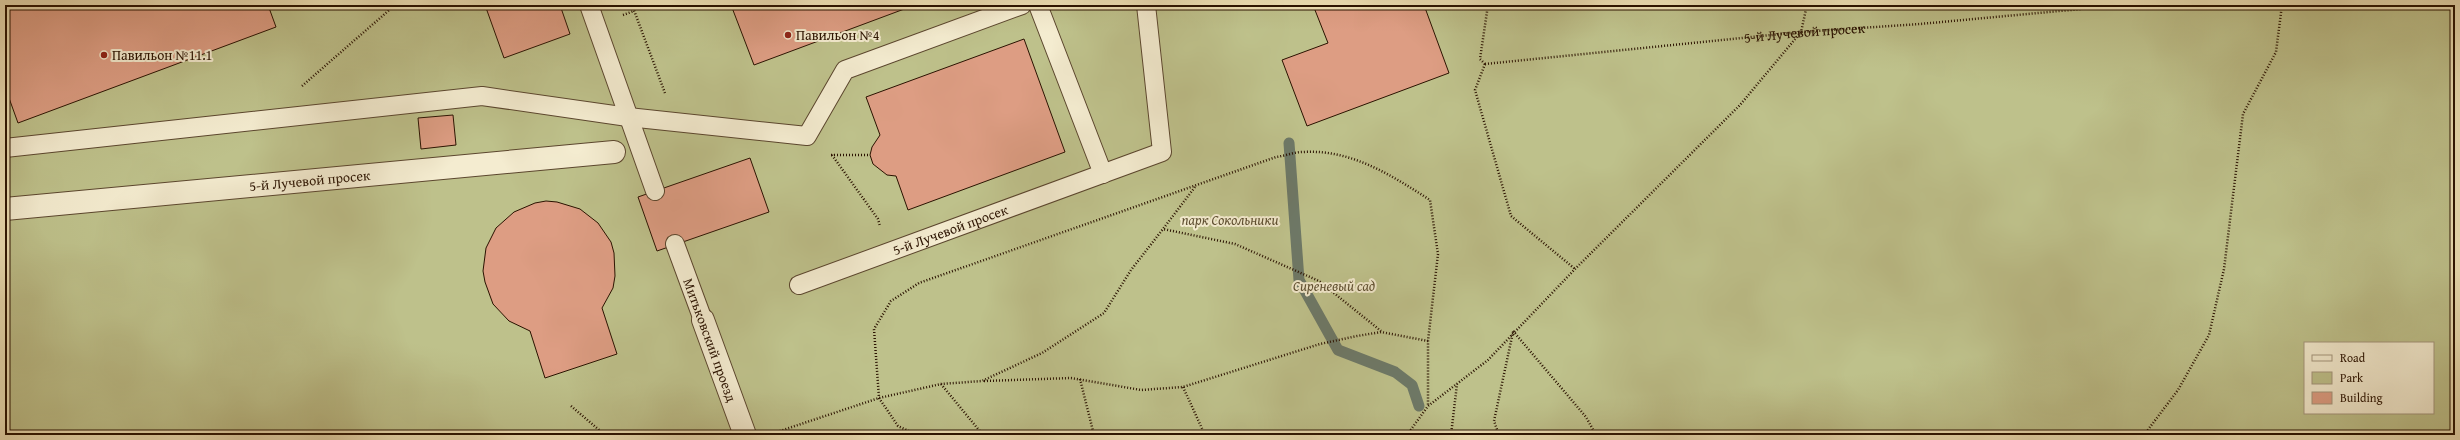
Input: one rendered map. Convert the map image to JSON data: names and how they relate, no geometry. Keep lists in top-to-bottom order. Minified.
{"streets":{"street":["5-й Лучевой просек","Митьковский проезд"]},"parks":["парк Сокольники","Сиреневый сад"],"places":["Павильон №4","Павильон №11.1"],"legend":["Road","Park","Building"]}
